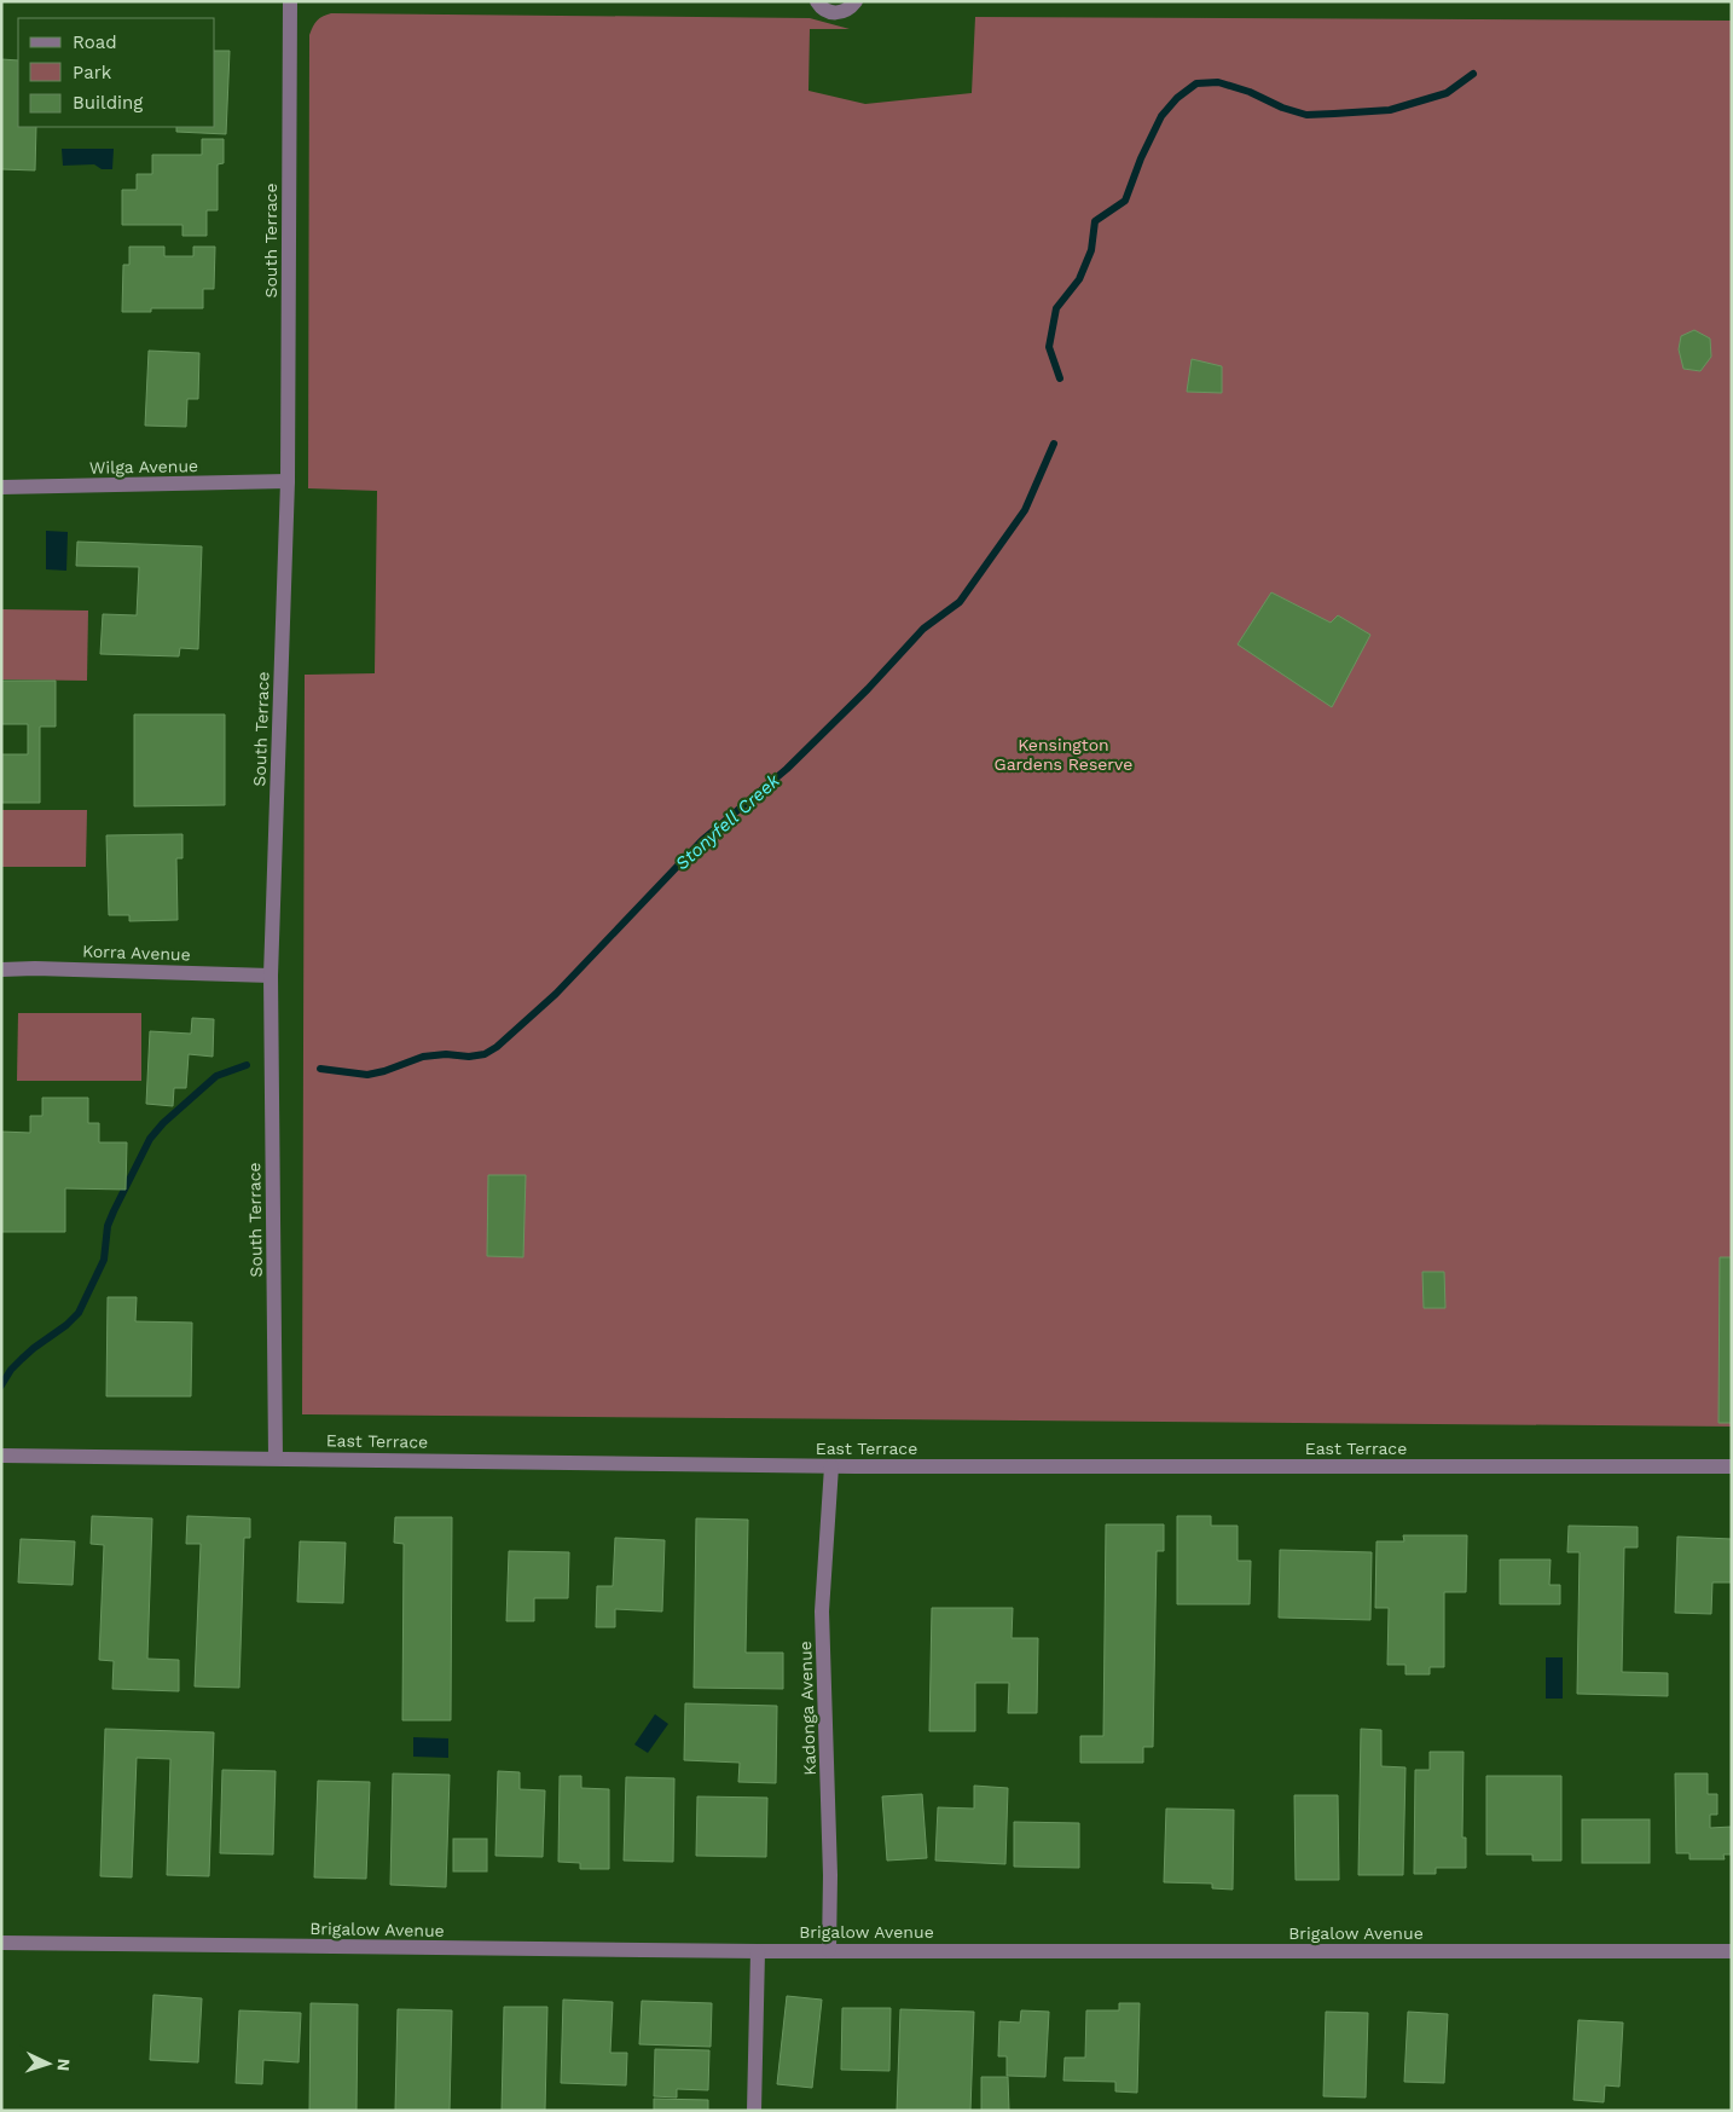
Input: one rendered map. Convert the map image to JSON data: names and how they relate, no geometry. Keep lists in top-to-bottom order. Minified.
{"streets":{"street":["South Terrace","Wilga Avenue","Korra Avenue","East Terrace","Kadonga Avenue","Brigalow Avenue"]},"crossings":[["South Terrace","Wilga Avenue"],["South Terrace","Korra Avenue"],["South Terrace","East Terrace"],["East Terrace","Kadonga Avenue"],["Kadonga Avenue","Brigalow Avenue"]],"water":["Stonyfell Creek"],"parks":["Kensington Gardens Reserve"],"legend":["Road","Park","Building"],"north":"right"}
